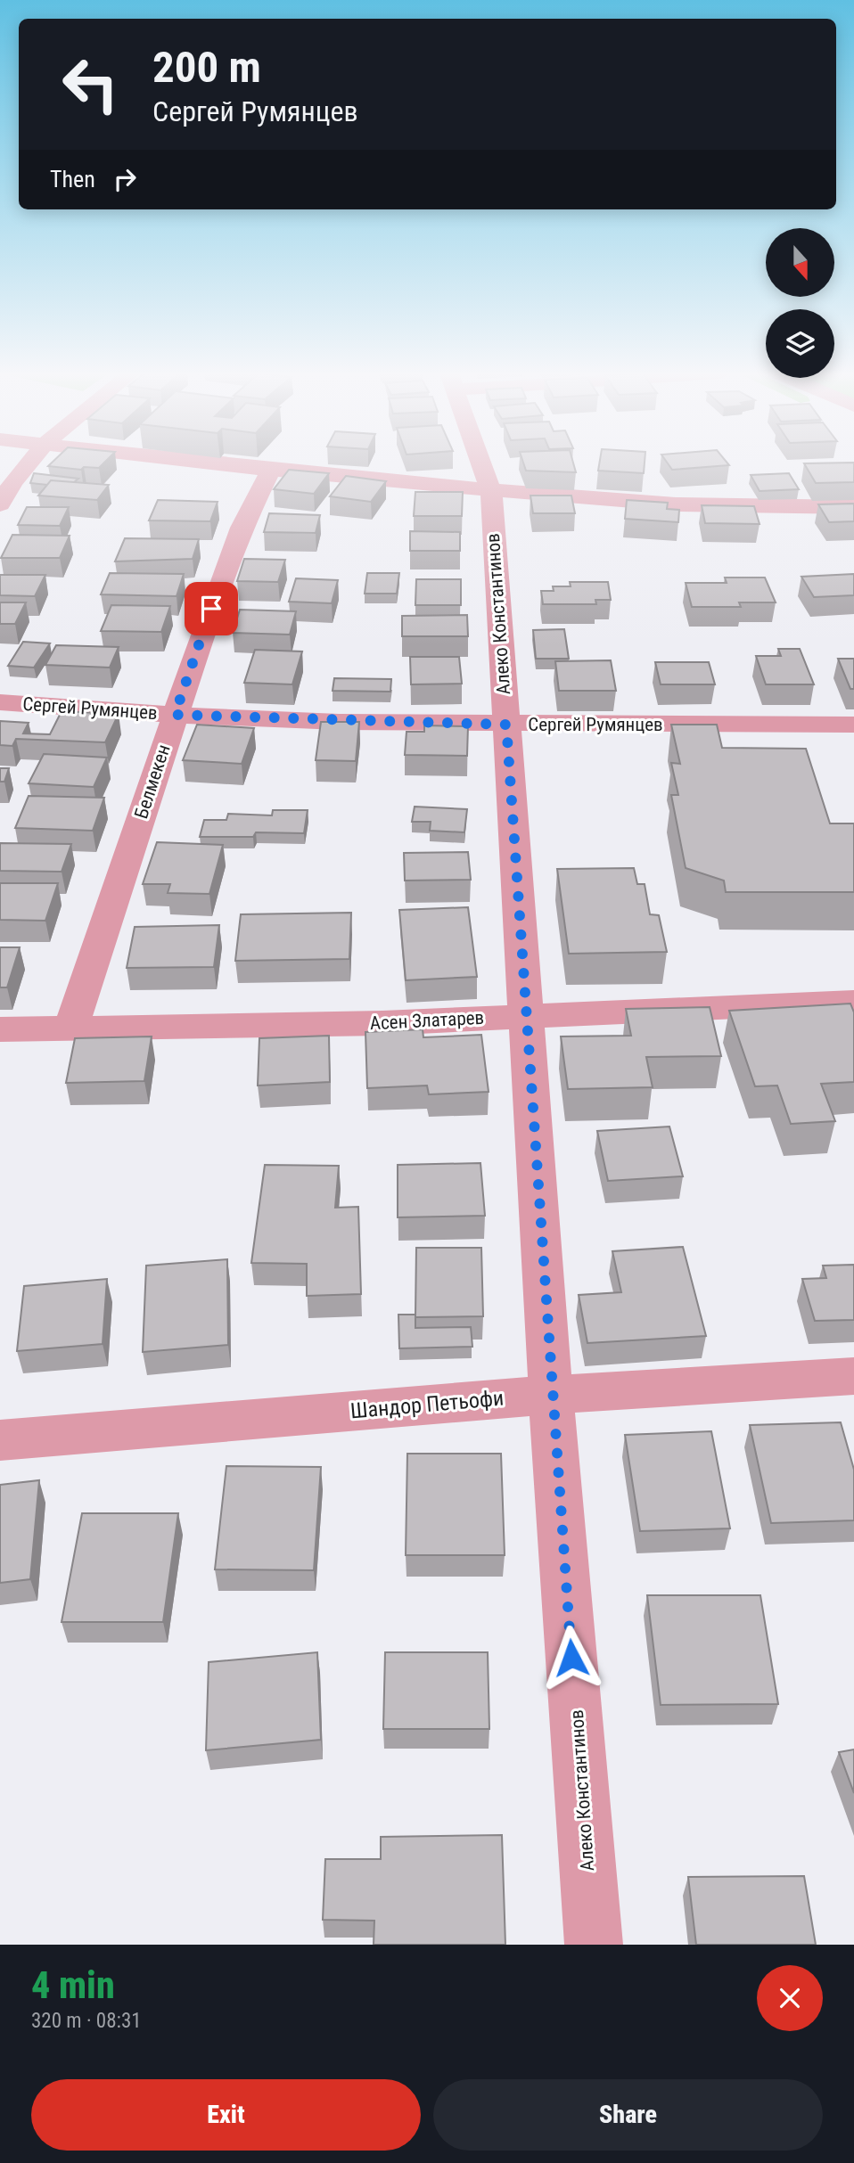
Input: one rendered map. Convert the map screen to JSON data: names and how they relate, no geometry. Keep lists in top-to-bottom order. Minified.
{"streets":{"street":["Алеко Константинов","Сергей Румянцев","Белмекен","Асен Златарев","Шандор Петьофи"]},"crossings":[["Алеко Константинов","Сергей Румянцев"],["Алеко Константинов","Асен Златарев"],["Алеко Константинов","Шандор Петьофи"],["Сергей Румянцев","Белмекен"],["Белмекен","Асен Златарев"]],"north":"bottom","page":{"turn":["200 m","Сергей Румянцев"],"then":"Then","heading":["4 min","320 m · 08:31"],"buttons":["Exit","Share"]}}
